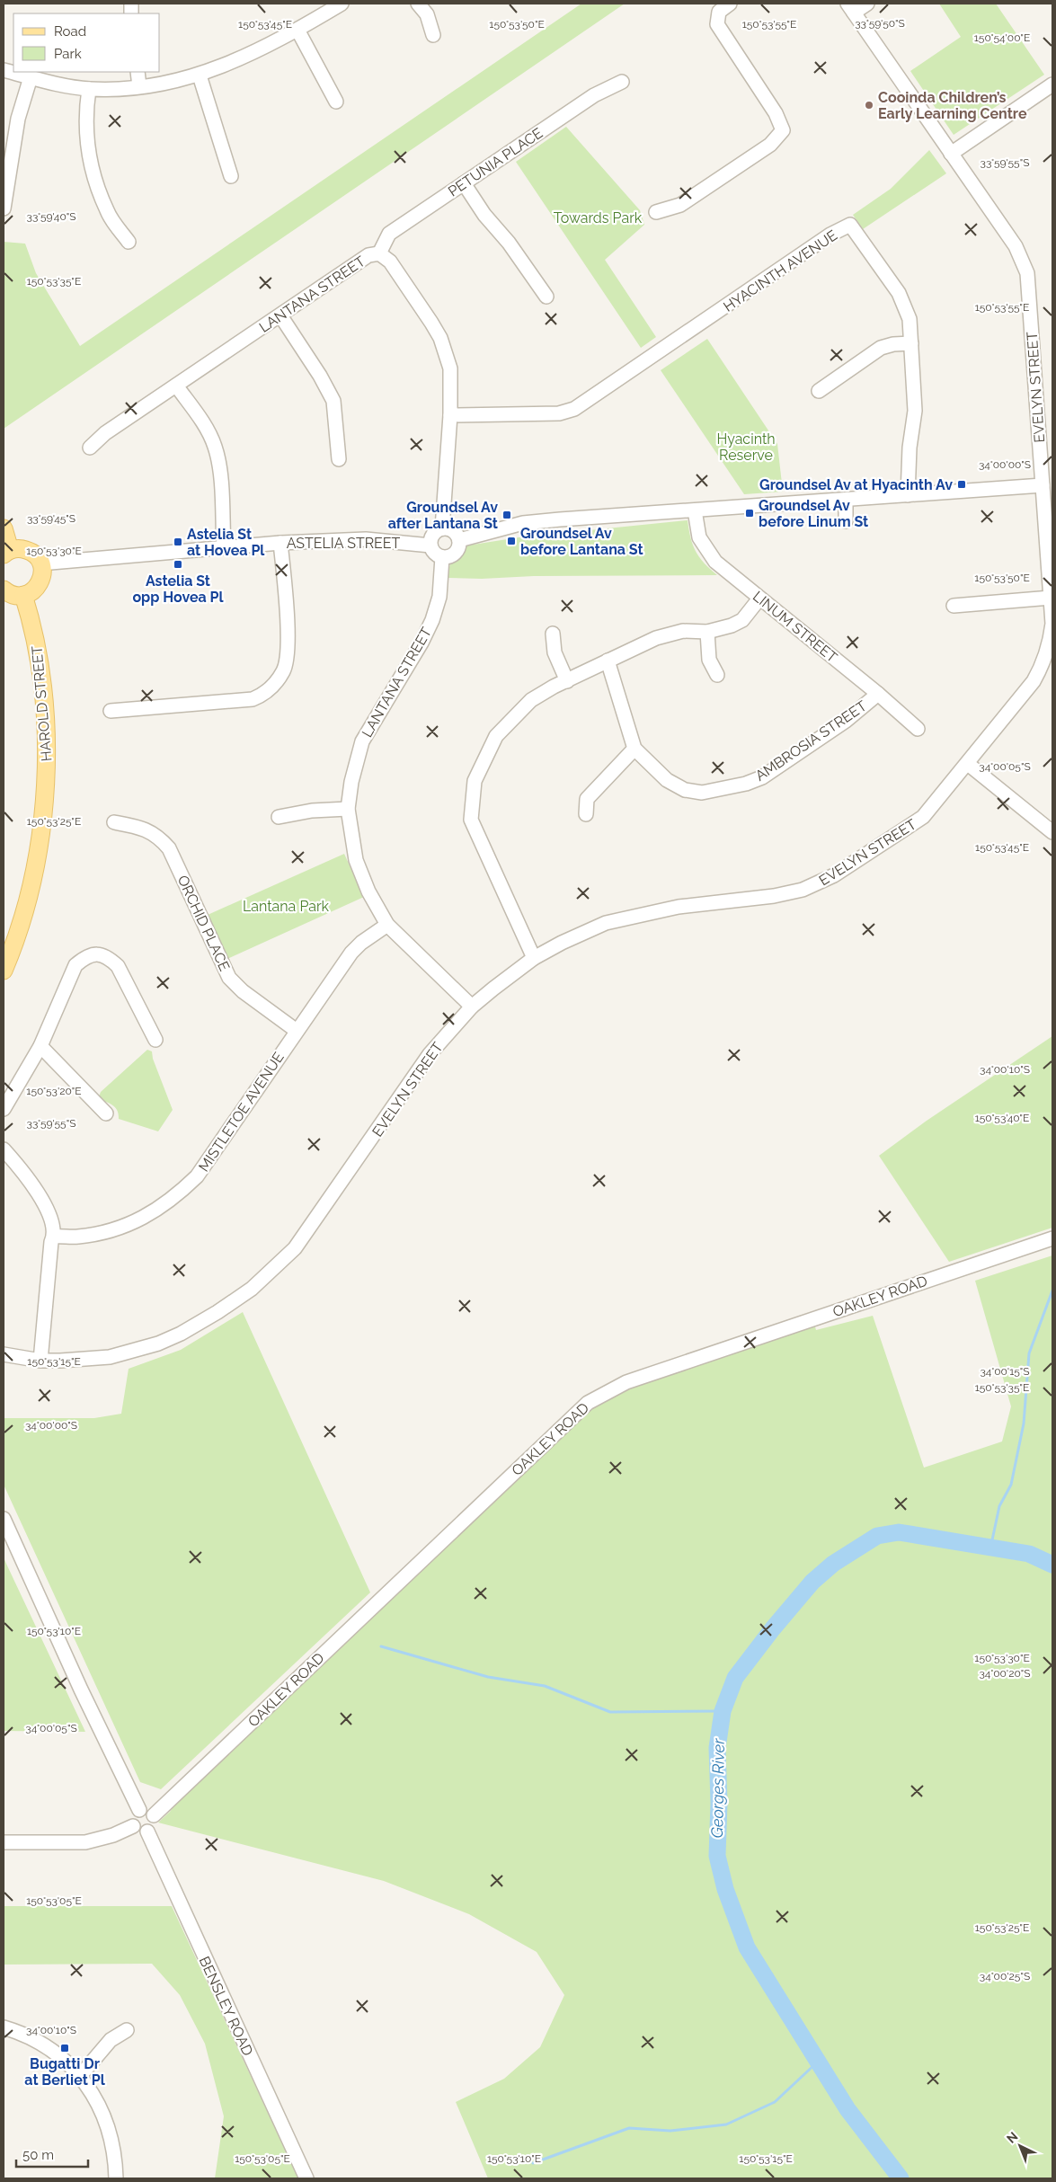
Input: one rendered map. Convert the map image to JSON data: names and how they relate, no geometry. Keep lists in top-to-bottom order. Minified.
{"streets":{"main road":["HAROLD STREET"],"street":["PETUNIA PLACE","HYACINTH AVENUE","LANTANA STREET","EVELYN STREET","ASTELIA STREET","LINUM STREET","AMBROSIA STREET","ORCHID PLACE","MISTLETOE AVENUE","OAKLEY ROAD","BENSLEY ROAD"]},"crossings":[["PETUNIA PLACE","LANTANA STREET"],["HYACINTH AVENUE","LANTANA STREET"],["LANTANA STREET","EVELYN STREET"],["LANTANA STREET","ASTELIA STREET"],["LANTANA STREET","MISTLETOE AVENUE"],["LINUM STREET","AMBROSIA STREET"],["ORCHID PLACE","MISTLETOE AVENUE"],["OAKLEY ROAD","BENSLEY ROAD"]],"water":["Georges River"],"parks":["Towards Park","Hyacinth Reserve","Lantana Park"],"places":{"other":["Cooinda Children’s Early Learning Centre"],"transit":["Groundsel Av at Hyacinth Av","Groundsel Av before Linum St","Groundsel Av after Lantana St","Groundsel Av before Lantana St","Astelia St at Hovea Pl","Astelia St opp Hovea Pl","Bugatti Dr at Berliet Pl"]},"legend":["Road","Park"],"scale_bar":"50 m","north":"top left","coordinates":["33°59'50\"S","150°53'45\"E","150°53'50\"E","150°53'55\"E","150°54'00\"E","33°59'55\"S","33°59'40\"S","150°53'35\"E","34°00'00\"S","33°59'45\"S","150°53'30\"E","34°00'05\"S","150°53'25\"E","34°00'10\"S","150°53'20\"E","150°53'40\"E","150°53'15\"E","34°00'15\"S","150°53'10\"E","34°00'20\"S","150°53'05\"E","34°00'25\"S"]}
